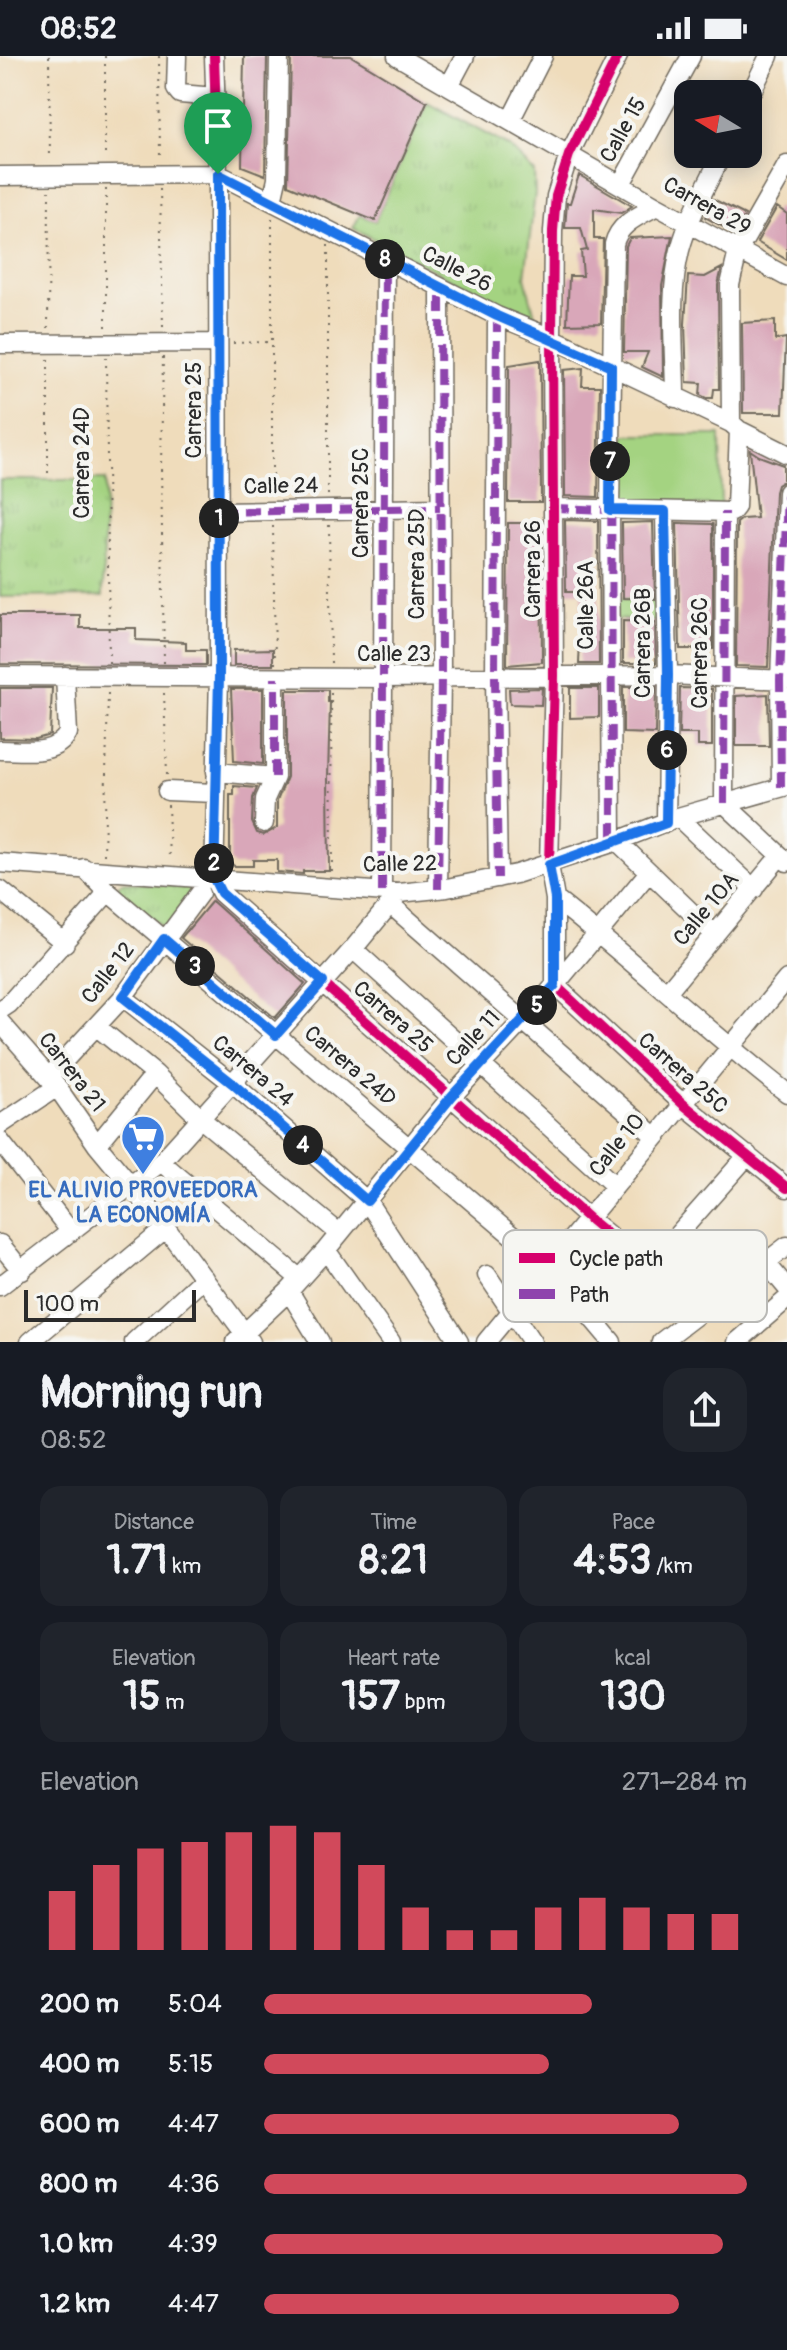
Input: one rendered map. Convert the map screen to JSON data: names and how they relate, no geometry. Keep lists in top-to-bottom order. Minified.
{"streets":{"street":["Calle 15","Carrera 29","Calle 26","Carrera 25","Carrera 24D","Calle 24","Carrera 25C","Carrera 25D","Carrera 26","Calle 26A","Carrera 26B","Carrera 26C","Calle 23","Calle 22","Calle 10A","Calle 12","Calle 11","Carrera 24","Carrera 21","Calle 10"]},"crossings":[["Calle 15","Carrera 29"],["Carrera 29","Carrera 26"],["Carrera 29","Calle 26A"],["Carrera 29","Carrera 26C"],["Calle 26","Carrera 25"],["Calle 26","Carrera 24D"],["Calle 26","Carrera 25C"],["Calle 26","Carrera 25D"],["Calle 26","Carrera 26"],["Calle 26","Calle 26A"],["Calle 26","Carrera 26C"],["Carrera 25","Calle 24"],["Carrera 25","Calle 23"],["Carrera 25","Calle 22"],["Carrera 25","Calle 11"],["Carrera 25","Calle 10"],["Carrera 24D","Calle 23"],["Carrera 24D","Calle 22"],["Carrera 24D","Calle 12"],["Carrera 24D","Calle 11"],["Calle 24","Carrera 25C"],["Calle 24","Carrera 25D"],["Carrera 25C","Carrera 26"],["Carrera 25C","Calle 23"],["Carrera 25C","Calle 22"],["Carrera 25C","Calle 11"],["Carrera 25C","Calle 10"],["Carrera 25D","Calle 23"],["Carrera 25D","Calle 22"],["Carrera 26","Calle 23"],["Carrera 26","Calle 22"],["Carrera 26","Calle 11"],["Calle 26A","Calle 23"],["Calle 26A","Calle 22"],["Carrera 26B","Calle 23"],["Carrera 26B","Calle 22"],["Carrera 26C","Calle 23"],["Carrera 26C","Calle 22"],["Calle 12","Carrera 24"],["Calle 12","Carrera 21"],["Calle 11","Carrera 24"],["Calle 11","Carrera 21"]],"places":{"supermarket":["EL ALIVIO PROVEEDORA LA ECONOMÍA"]},"legend":["Cycle path","Path"],"scale_bar":"100 m","north":"left","page":{"status":"08:52","pins":["8","7","1","6","2","3","5","4"],"scale":"100 m","heading":["Morning run","08:52"],"stats":[["Distance","1.71 km"],["Time","8:21"],["Pace","4:53 /km"],["Elevation","15 m"],["Heart rate","157 bpm"],["kcal","130"]],"chart":["Elevation","271–284 m"],"list":[{"name":"200 m","note":"5:04"},{"name":"400 m","note":"5:15"},{"name":"600 m","note":"4:47"},{"name":"800 m","note":"4:36"},{"name":"1.0 km","note":"4:39"},{"name":"1.2 km","note":"4:47"}]}}
